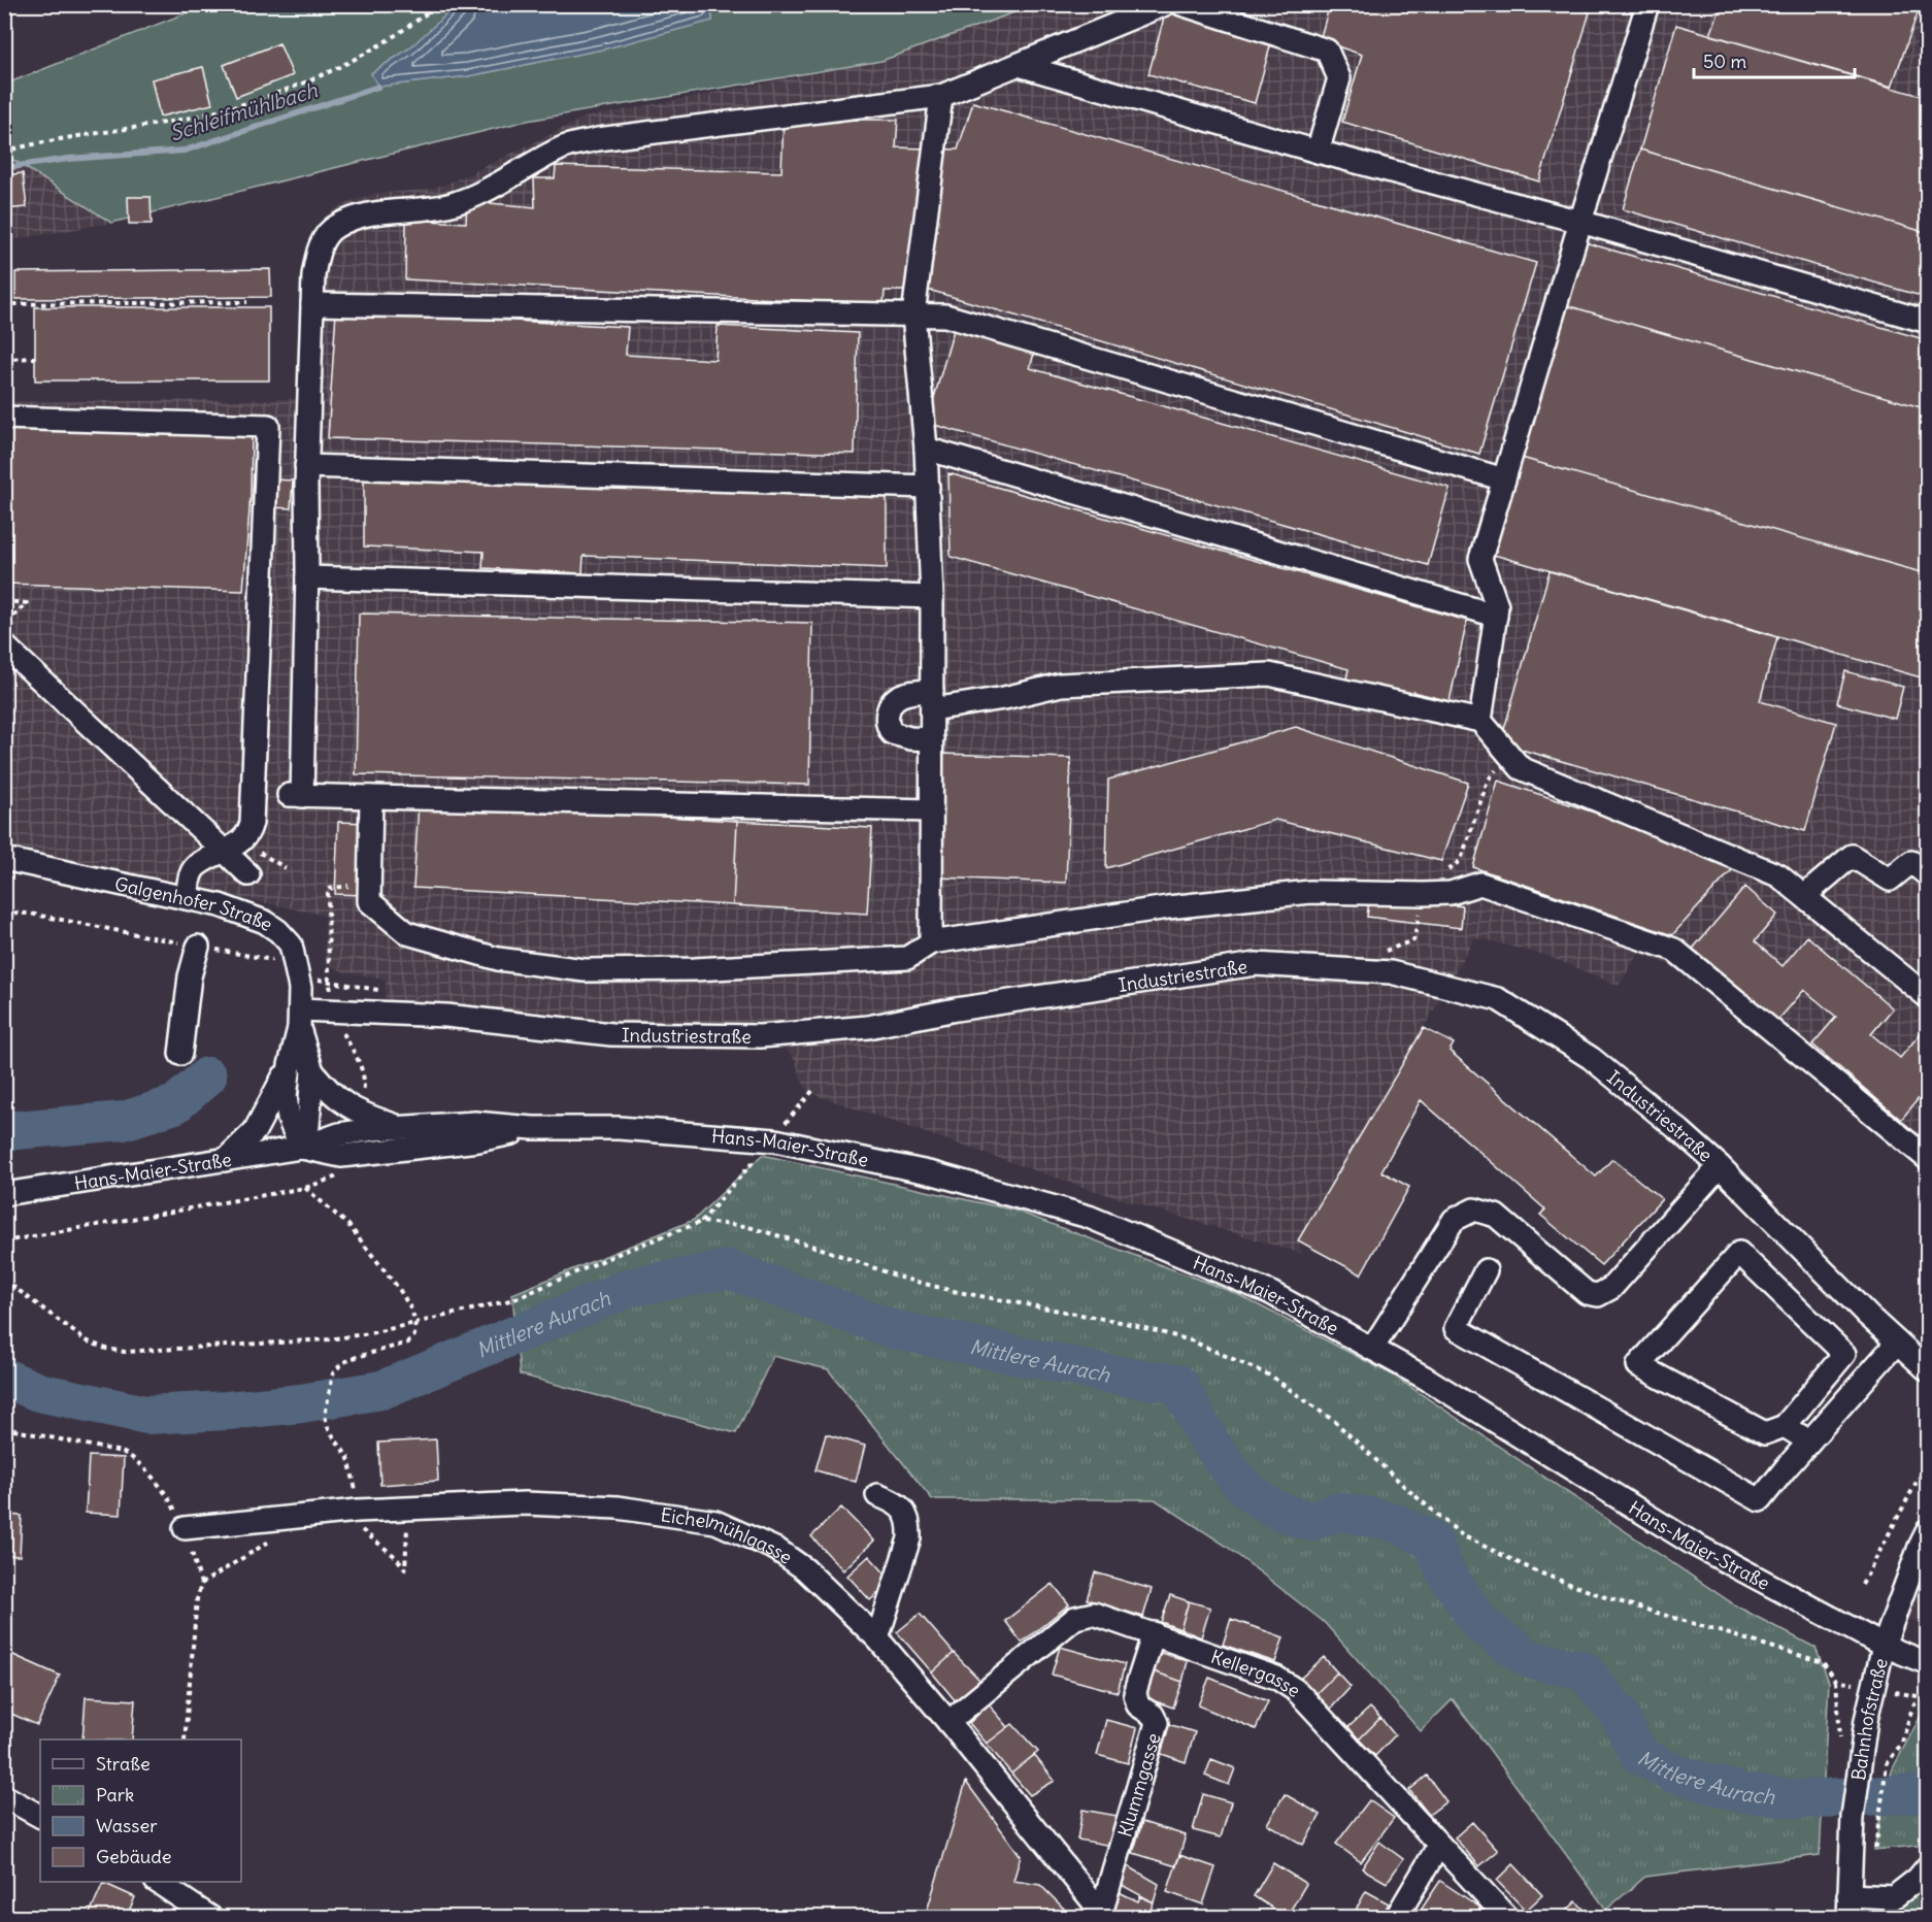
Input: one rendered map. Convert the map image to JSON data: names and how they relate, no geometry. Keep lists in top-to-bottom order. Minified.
{"streets":{"street":["Galgenhofer Straße","Industriestraße","Hans-Maier-Straße","Eichelmühlgasse","Kellergasse","Bahnhofstraße","Klummgasse"]},"crossings":[["Galgenhofer Straße","Industriestraße"],["Galgenhofer Straße","Hans-Maier-Straße"],["Hans-Maier-Straße","Bahnhofstraße"],["Eichelmühlgasse","Kellergasse"],["Eichelmühlgasse","Klummgasse"],["Kellergasse","Klummgasse"]],"water":["Schleifmühlbach","Mittlere Aurach"],"legend":["Straße","Park","Wasser","Gebäude"],"scale_bar":"50 m"}
